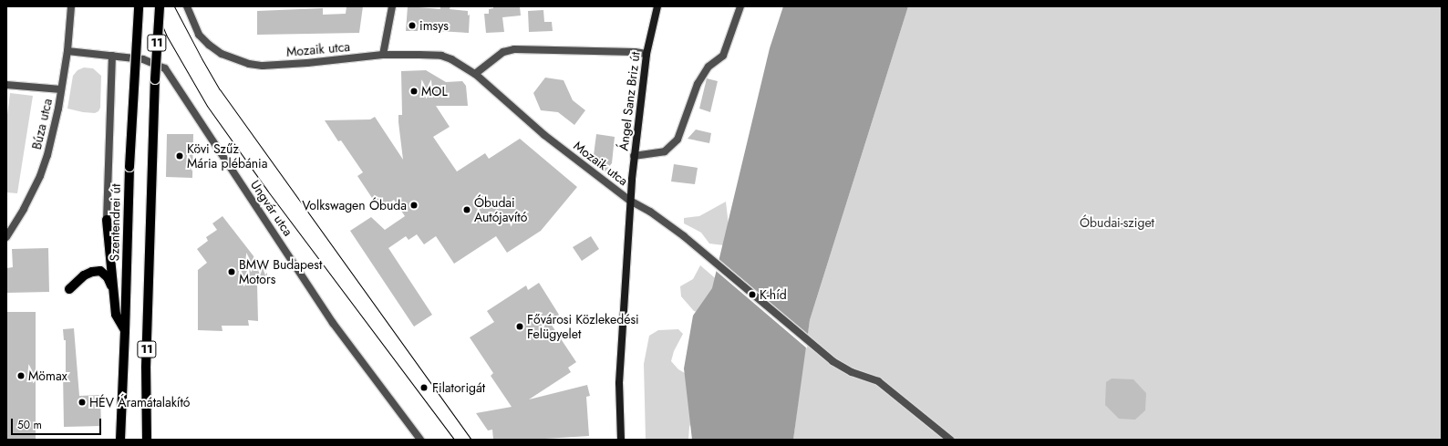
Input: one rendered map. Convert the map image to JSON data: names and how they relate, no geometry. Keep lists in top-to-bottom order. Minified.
{"streets":{"main road":["11","Ángel Sanz Briz út","Szentendrei út"],"street":["Mozaik utca","Búza utca","Ungvár utca"]},"crossings":[["Mozaik utca","Ángel Sanz Briz út"],["Búza utca","Ungvár utca"],["Ungvár utca","Szentendrei út"]],"parks":["Óbudai-sziget"],"places":["imsys","MOL","Kövi Szűz Mária plébánia","Volkswagen Óbuda","Óbudai Autójavító","BMW Budapest Motors","K-híd","Fővárosi Közlekedési Felügyelet","Mömax","Filatorigát","HÉV Áramátalakító"],"scale_bar":"50 m"}
